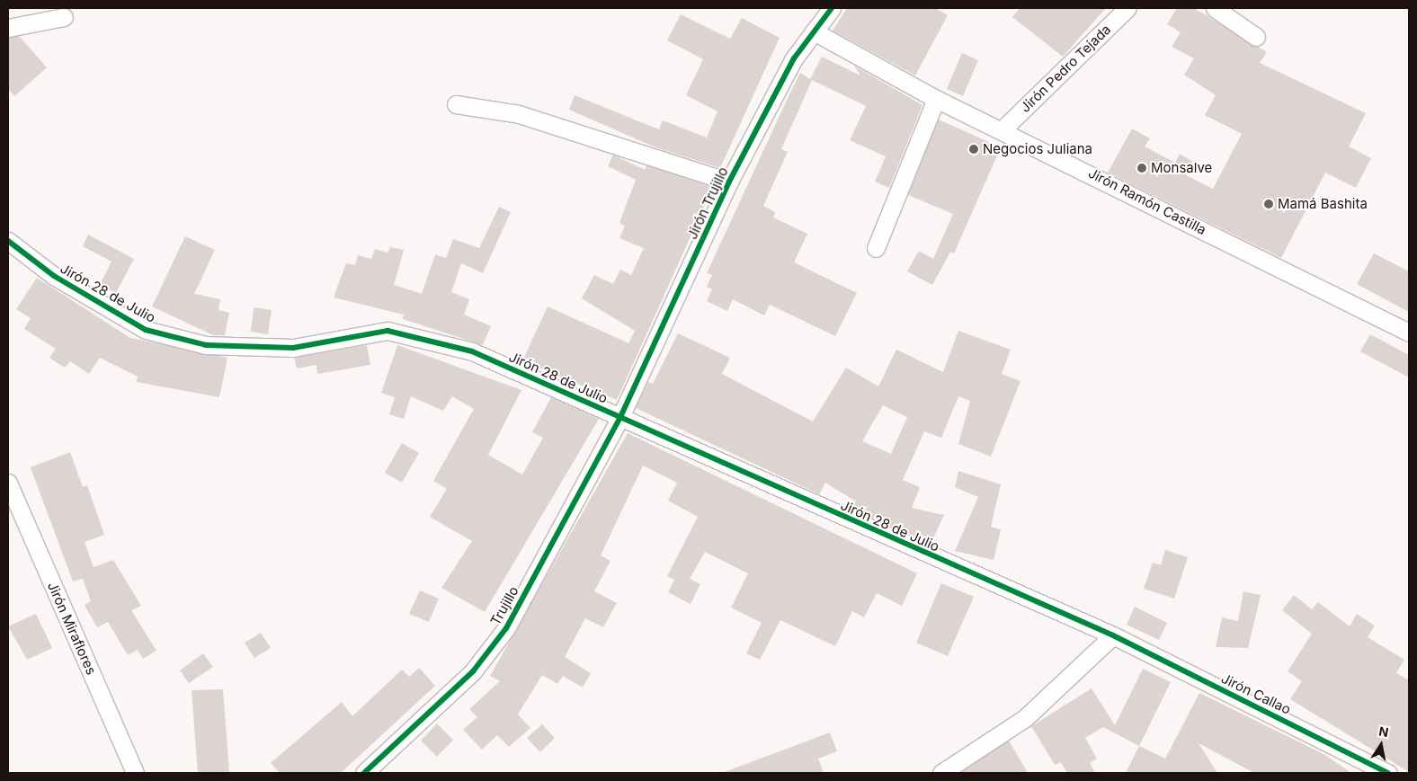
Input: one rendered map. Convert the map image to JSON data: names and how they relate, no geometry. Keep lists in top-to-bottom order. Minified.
{"streets":{"street":["Jirón Pedro Tejada","Jirón Ramón Castilla","Jirón Trujillo","Jirón 28 de Julio","Trujillo","Jirón Miraflores","Jirón Callao"]},"crossings":[["Jirón Pedro Tejada","Jirón Ramón Castilla"],["Jirón Ramón Castilla","Jirón Trujillo"],["Jirón Trujillo","Jirón 28 de Julio"],["Jirón Trujillo","Trujillo"],["Jirón 28 de Julio","Trujillo"],["Jirón 28 de Julio","Jirón Callao"]],"places":["Negocios Juliana","Monsalve","Mamá Bashita"],"north":"top"}
